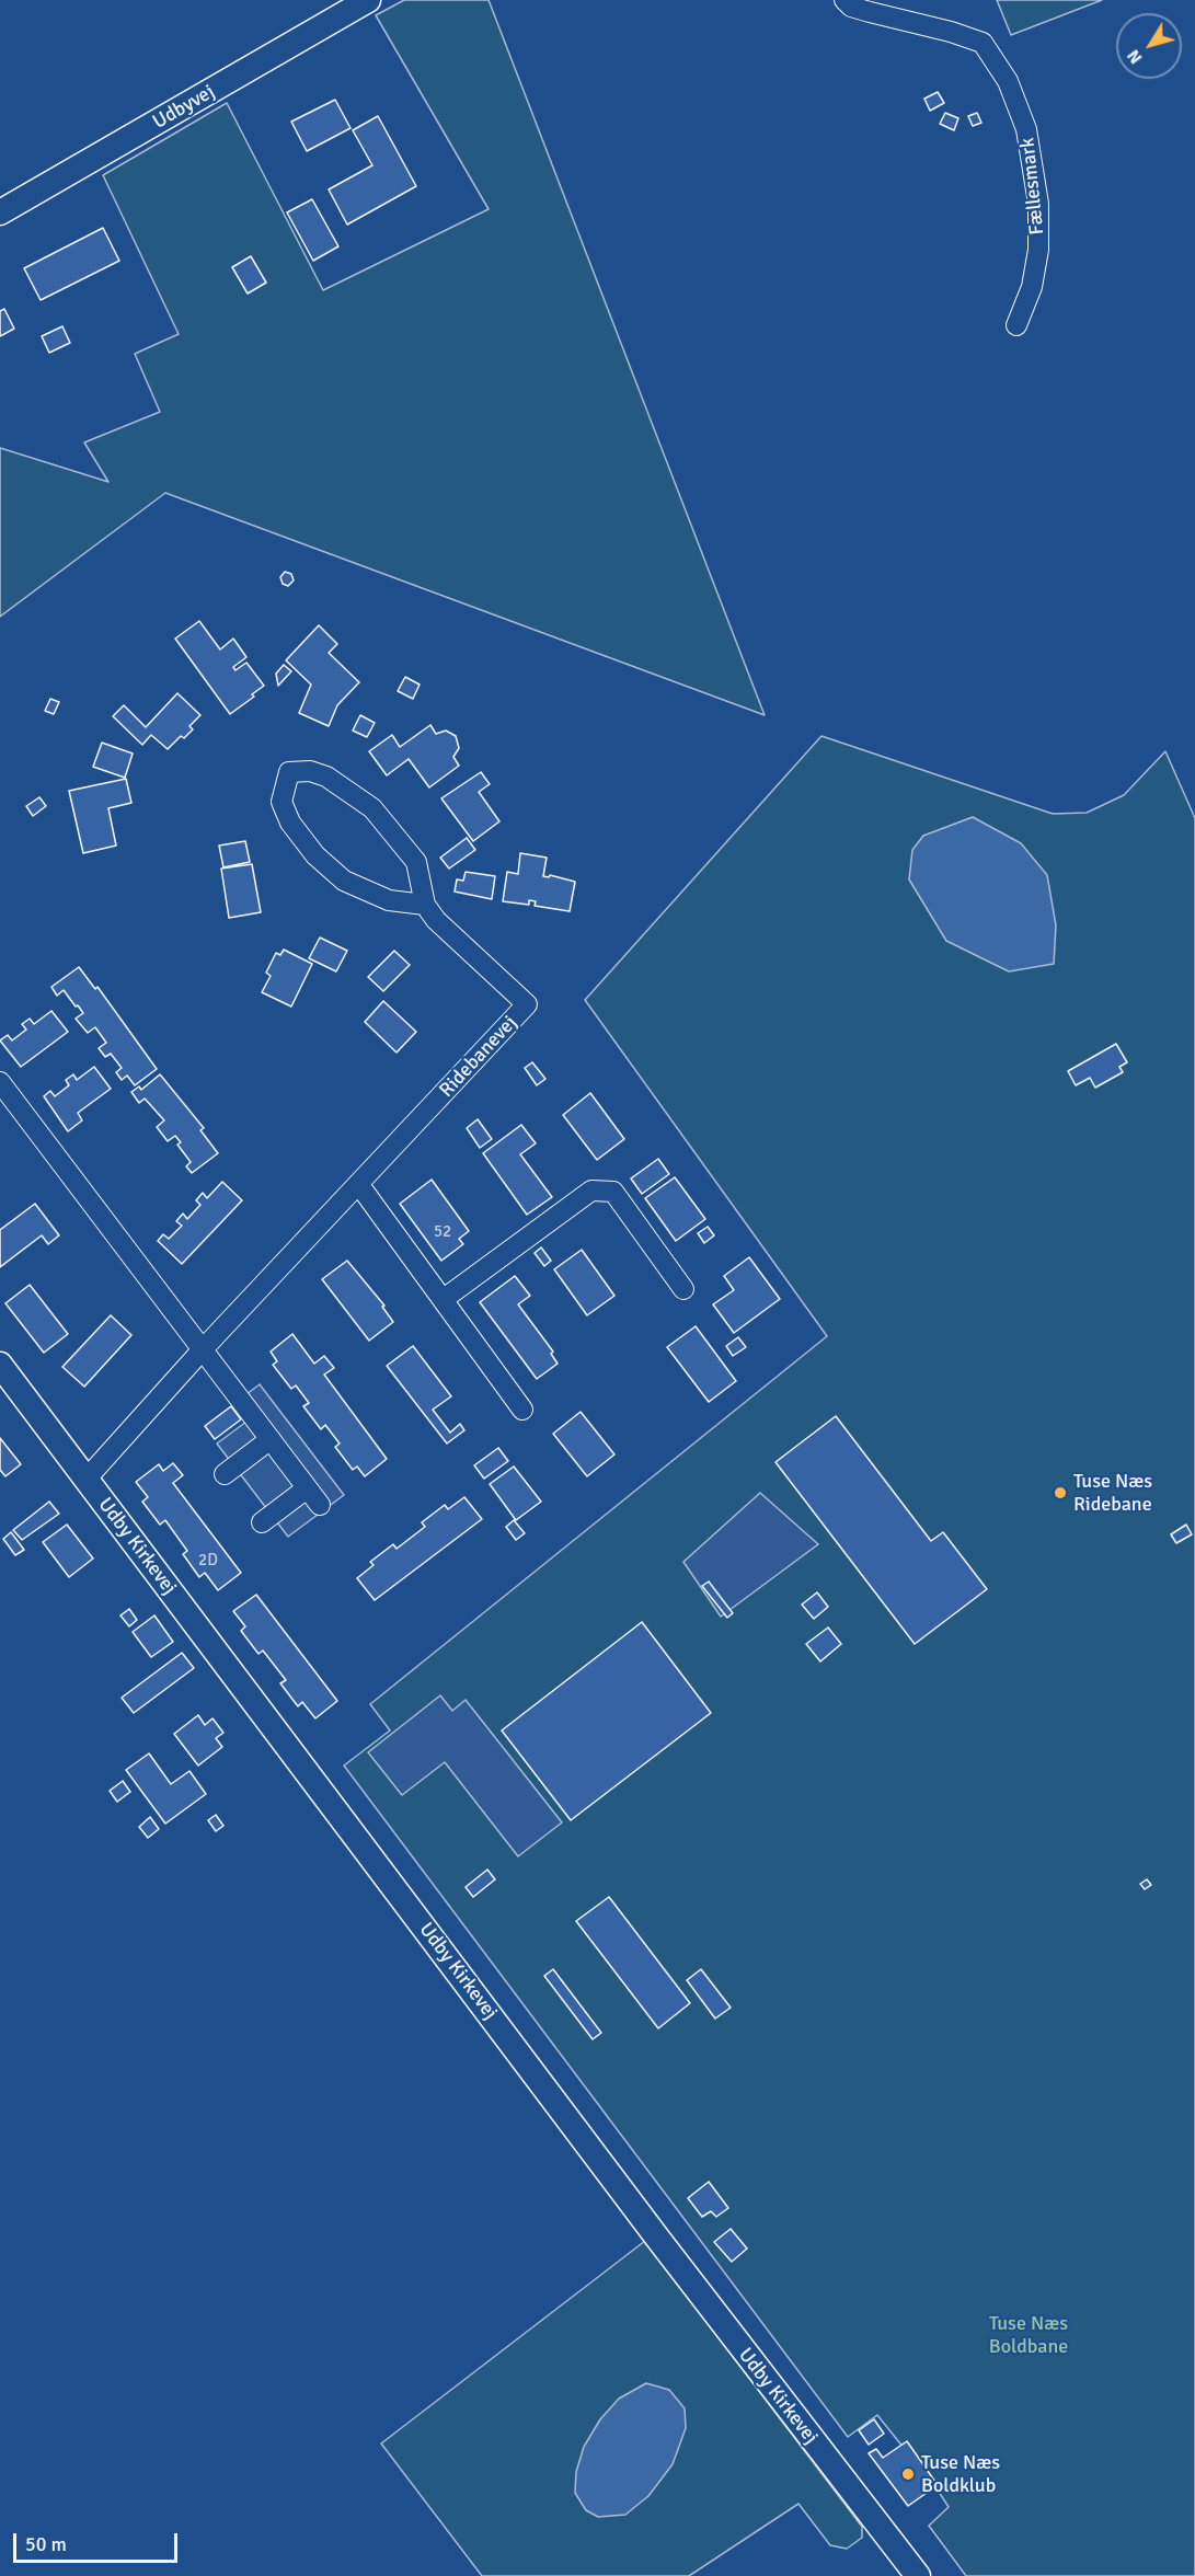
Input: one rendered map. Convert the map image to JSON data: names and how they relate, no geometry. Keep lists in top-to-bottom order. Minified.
{"streets":{"street":["Udbyvej","Fællesmark","Ridebanevej","Udby Kirkevej"]},"crossings":[["Ridebanevej","Udby Kirkevej"]],"parks":["Tuse Næs Boldbane"],"places":["Tuse Næs Ridebane","Tuse Næs Boldklub"],"house_numbers":["52","2D"],"scale_bar":"50 m","north":"bottom left"}
